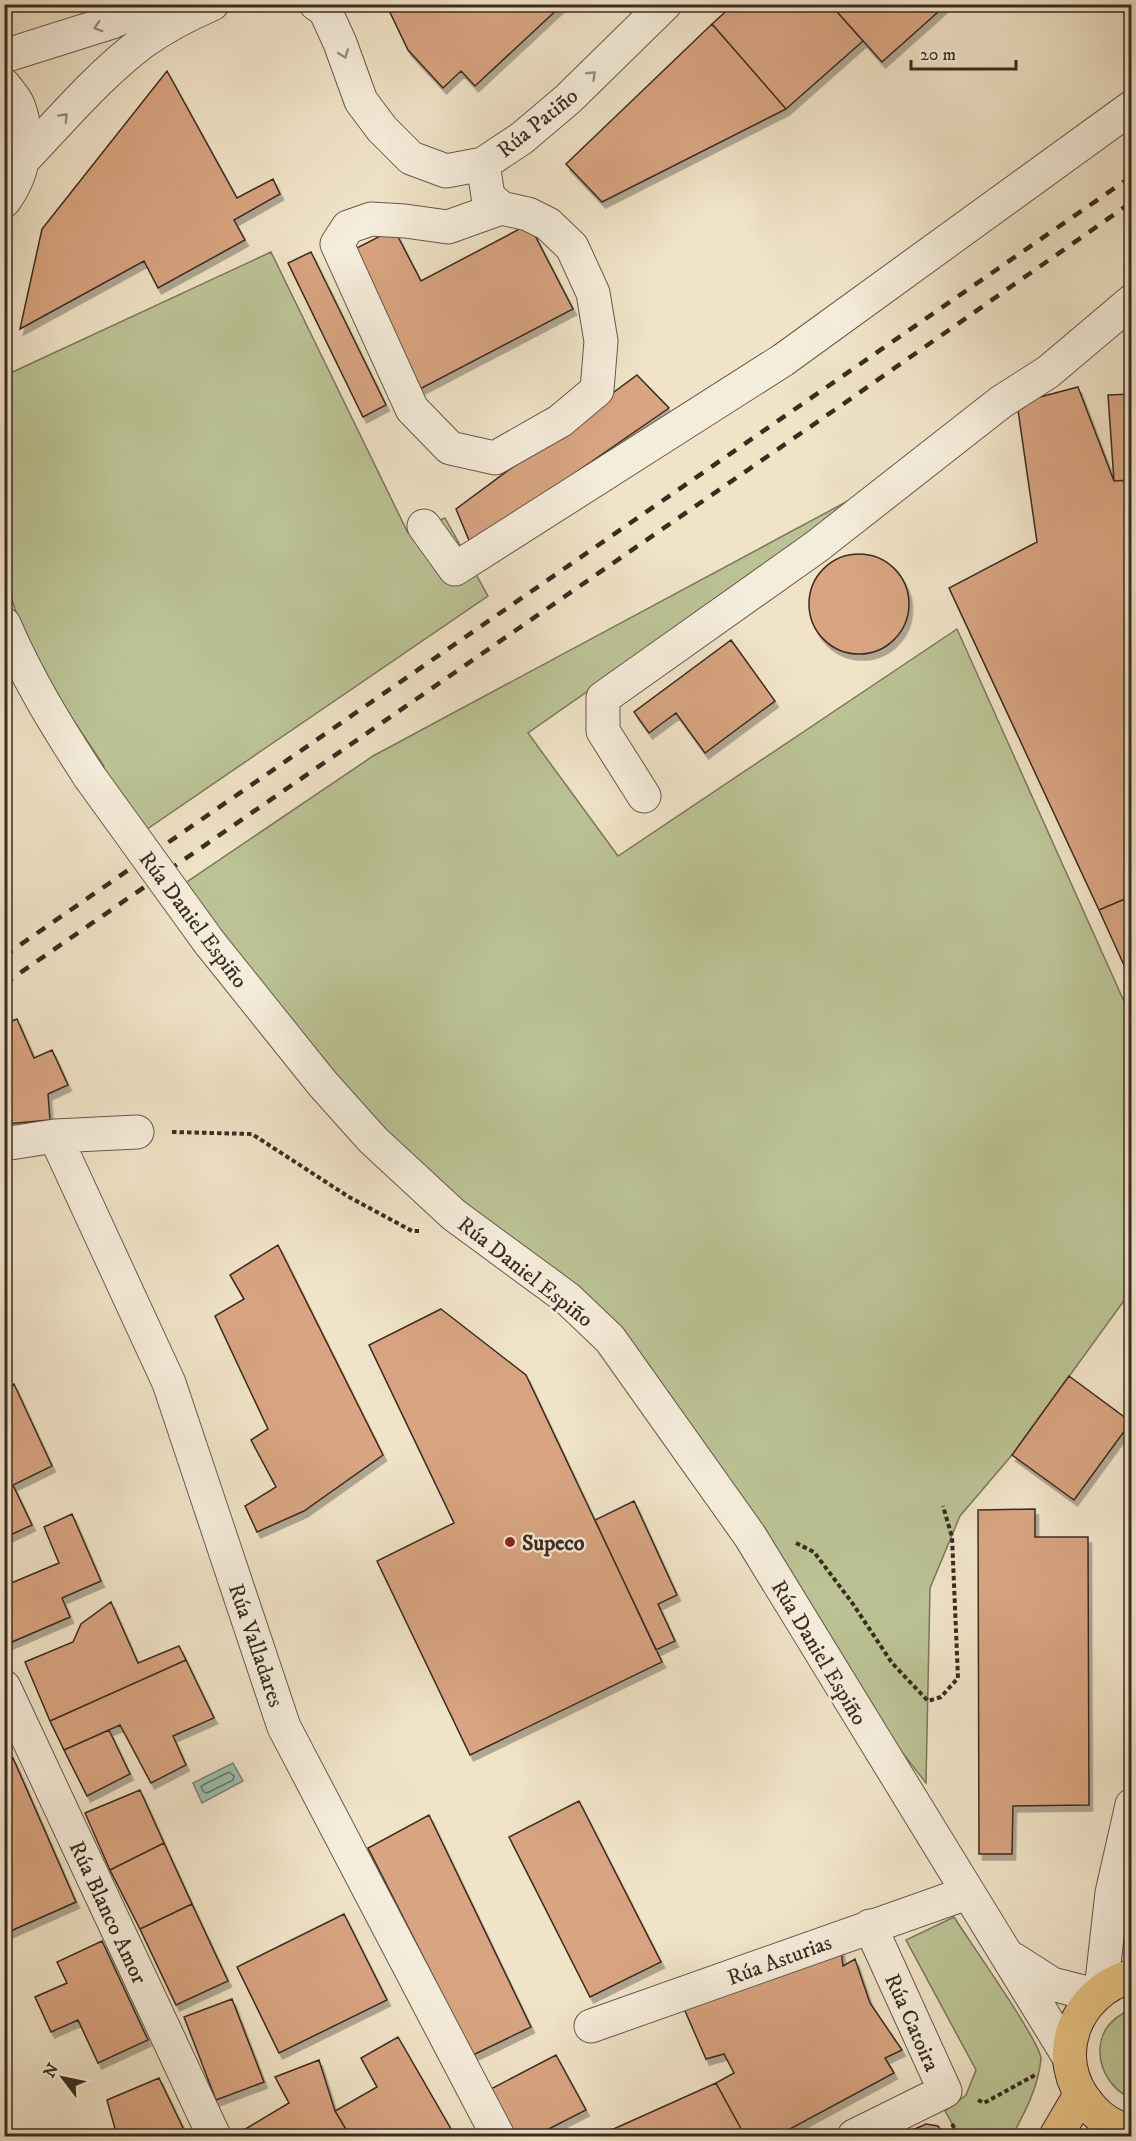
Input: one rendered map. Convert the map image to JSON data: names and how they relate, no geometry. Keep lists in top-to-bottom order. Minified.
{"streets":{"street":["Rúa Patiño","Rúa Daniel Espiño","Rúa Valladares","Rúa Blanco Amor","Rúa Asturias","Rúa Catoira"]},"crossings":[["Rúa Daniel Espiño","Rúa Asturias"],["Rúa Asturias","Rúa Catoira"]],"places":["Supeco"],"scale_bar":"20 m","north":"top left"}
